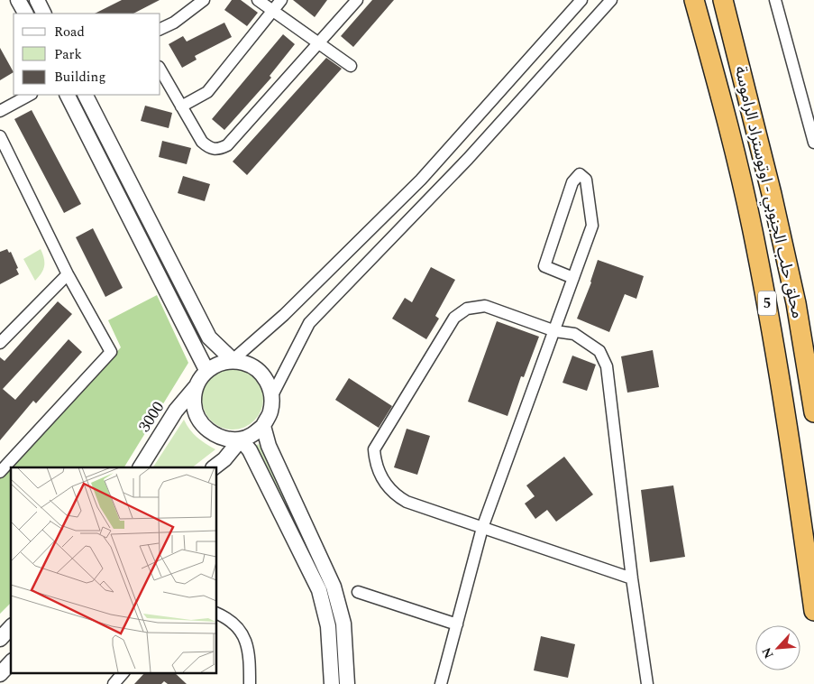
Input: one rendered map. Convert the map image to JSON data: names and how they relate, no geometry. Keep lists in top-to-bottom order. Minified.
{"streets":{"highway":["محلق حلب الجنوبي - اوتوستراد الراموسة","5"],"street":["3000"]},"legend":["Road","Park","Building"],"north":"bottom left"}
